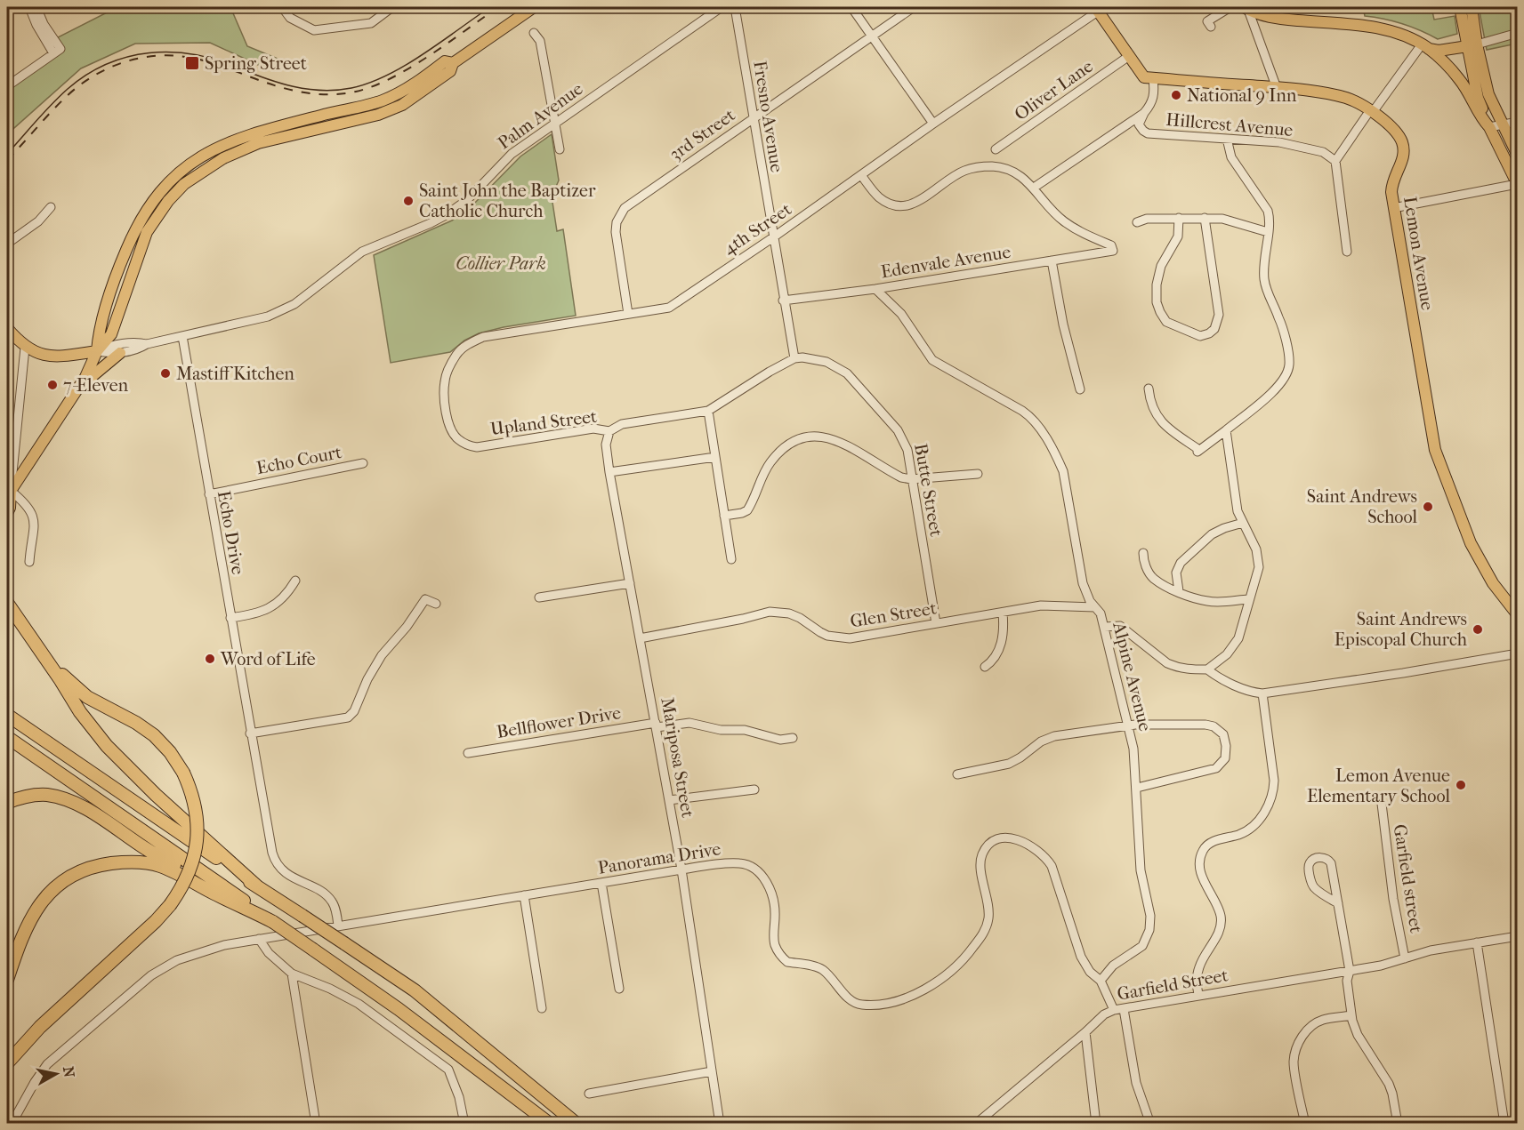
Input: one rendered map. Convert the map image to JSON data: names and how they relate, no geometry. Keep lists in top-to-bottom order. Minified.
{"streets":{"main road":["Lemon Avenue"],"street":["Oliver Lane","Palm Avenue","Fresno Avenue","Hillcrest Avenue","3rd Street","4th Street","Edenvale Avenue","Upland Street","Echo Court","Butte Street","Echo Drive","Glen Street","Alpine Avenue","Bellflower Drive","Mariposa Street","Panorama Drive","Garfield street","Garfield Street"]},"crossings":[["Palm Avenue","Echo Drive"],["Fresno Avenue","3rd Street"],["Fresno Avenue","4th Street"],["Fresno Avenue","Edenvale Avenue"],["Fresno Avenue","Upland Street"],["Fresno Avenue","Butte Street"],["Hillcrest Avenue","Lemon Avenue"],["Hillcrest Avenue","Edenvale Avenue"],["3rd Street","4th Street"],["4th Street","Upland Street"],["Edenvale Avenue","Alpine Avenue"],["Upland Street","Butte Street"],["Upland Street","Mariposa Street"],["Echo Court","Echo Drive"],["Butte Street","Glen Street"],["Echo Drive","Panorama Drive"],["Glen Street","Alpine Avenue"],["Glen Street","Mariposa Street"],["Alpine Avenue","Panorama Drive"],["Bellflower Drive","Mariposa Street"],["Mariposa Street","Panorama Drive"],["Garfield street","Garfield Street"]],"parks":["Collier Park"],"places":{"transit":["Spring Street"],"other":["National 9 Inn","Saint John the Baptizer Catholic Church","Mastiff Kitchen","7-Eleven","Saint Andrews School","Saint Andrews Episcopal Church","Word of Life","Lemon Avenue Elementary School"]},"north":"right"}
